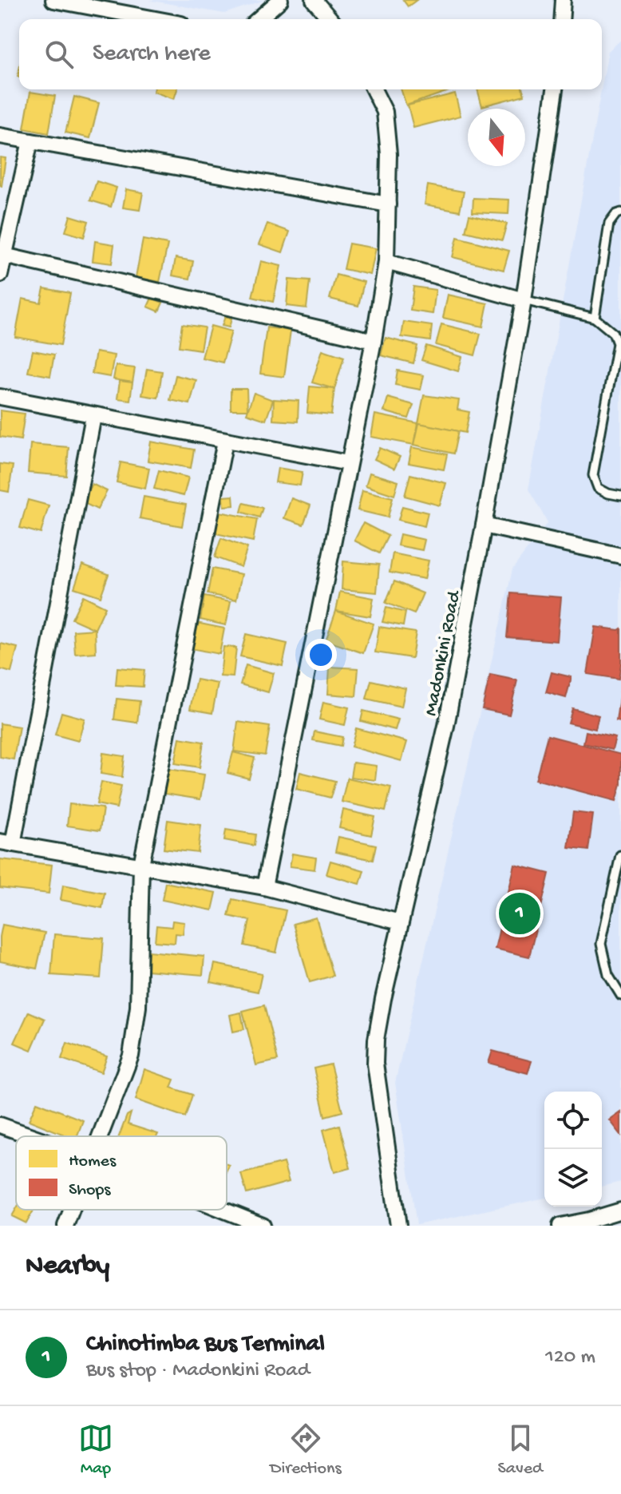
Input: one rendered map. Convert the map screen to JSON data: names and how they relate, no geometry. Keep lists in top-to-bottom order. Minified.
{"streets":{"street":["Madonkini Road"]},"legend":["Homes","Shops"],"north":"bottom","page":{"search":"Search here","pins":"1","heading":"Nearby","list":[{"mark":"1","name":"Chinotimba Bus Terminal","note":"Bus stop · Madonkini Road","value":"120 m"}],"nav":["Map","Directions","Saved"]}}
